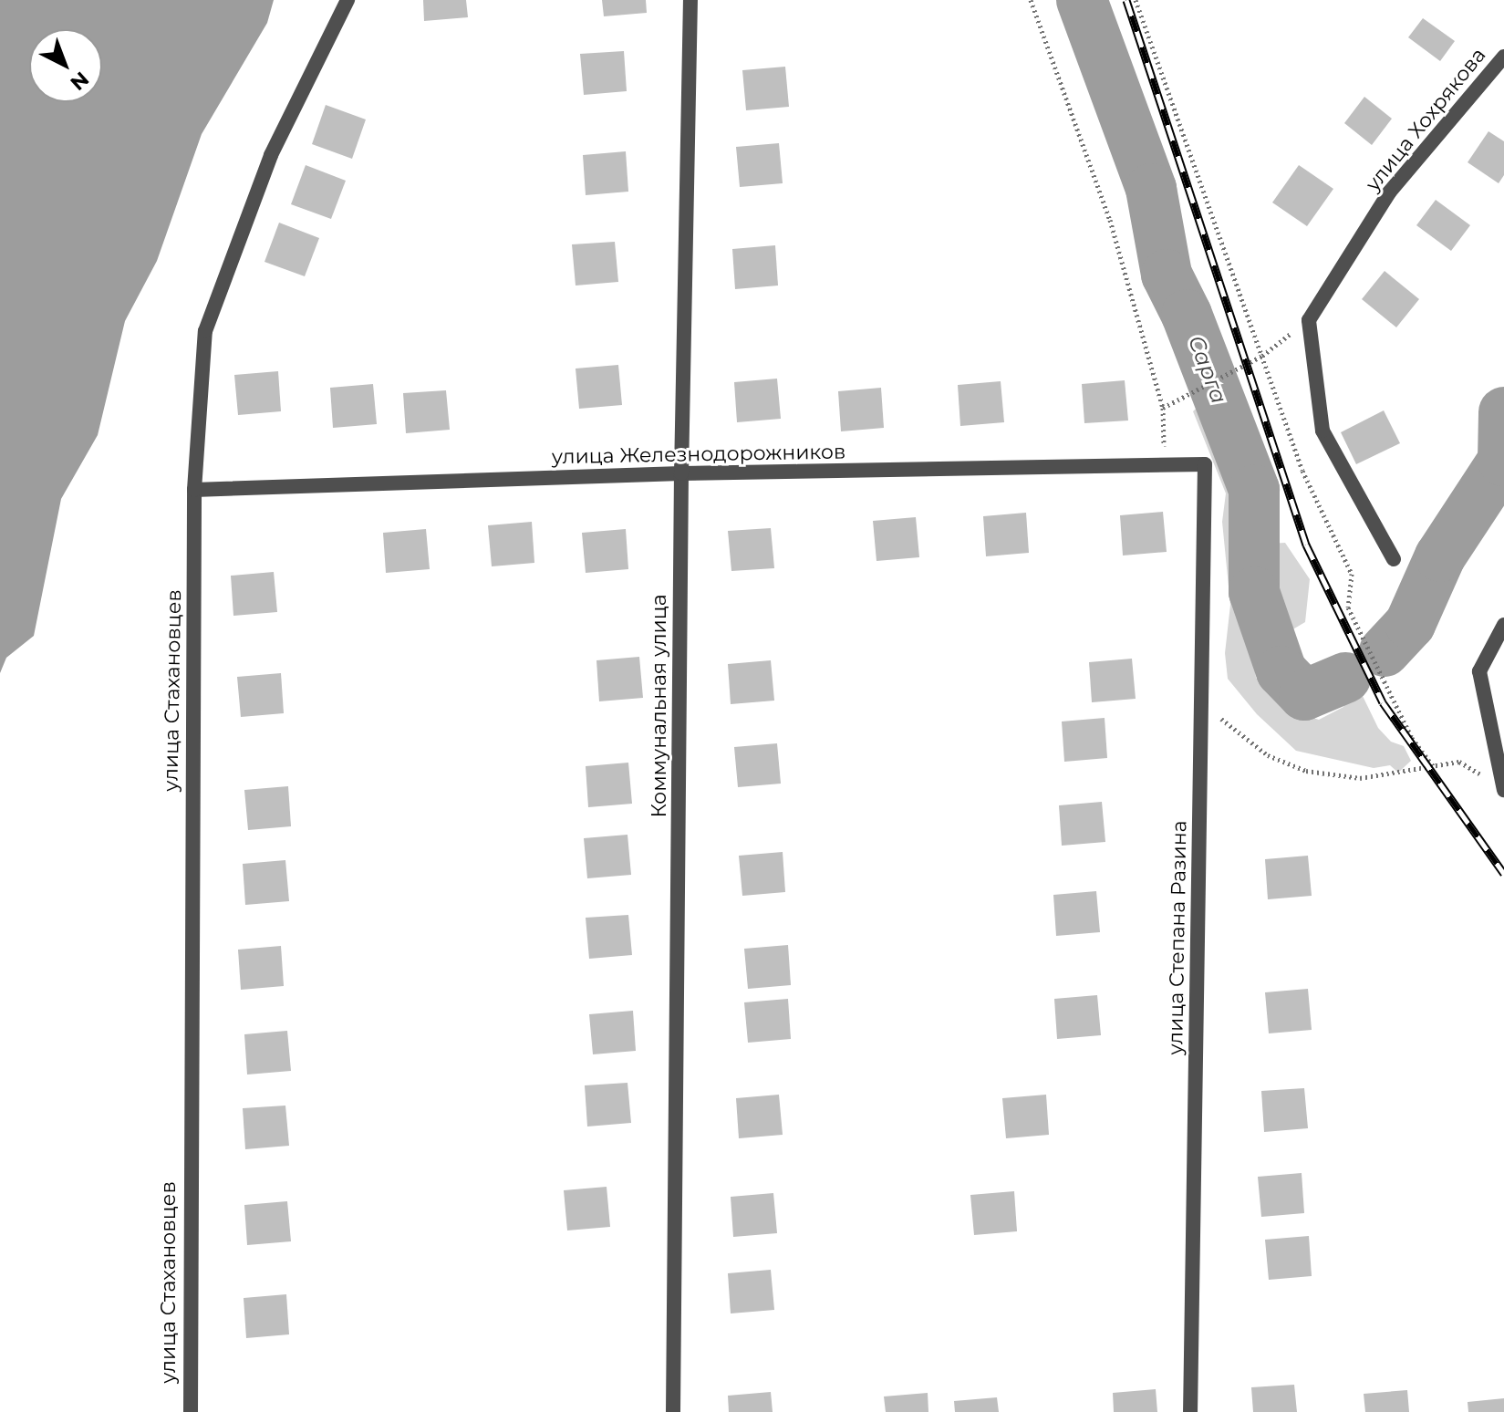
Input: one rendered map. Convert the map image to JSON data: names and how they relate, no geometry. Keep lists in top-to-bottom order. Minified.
{"streets":{"street":["улица Хохрякова","улица Железнодорожников","улица Стахановцев","Коммунальная улица","улица Степана Разина"]},"crossings":[["улица Железнодорожников","улица Стахановцев"],["улица Железнодорожников","Коммунальная улица"],["улица Железнодорожников","улица Степана Разина"]],"water":["Сарга"],"north":"bottom right"}
